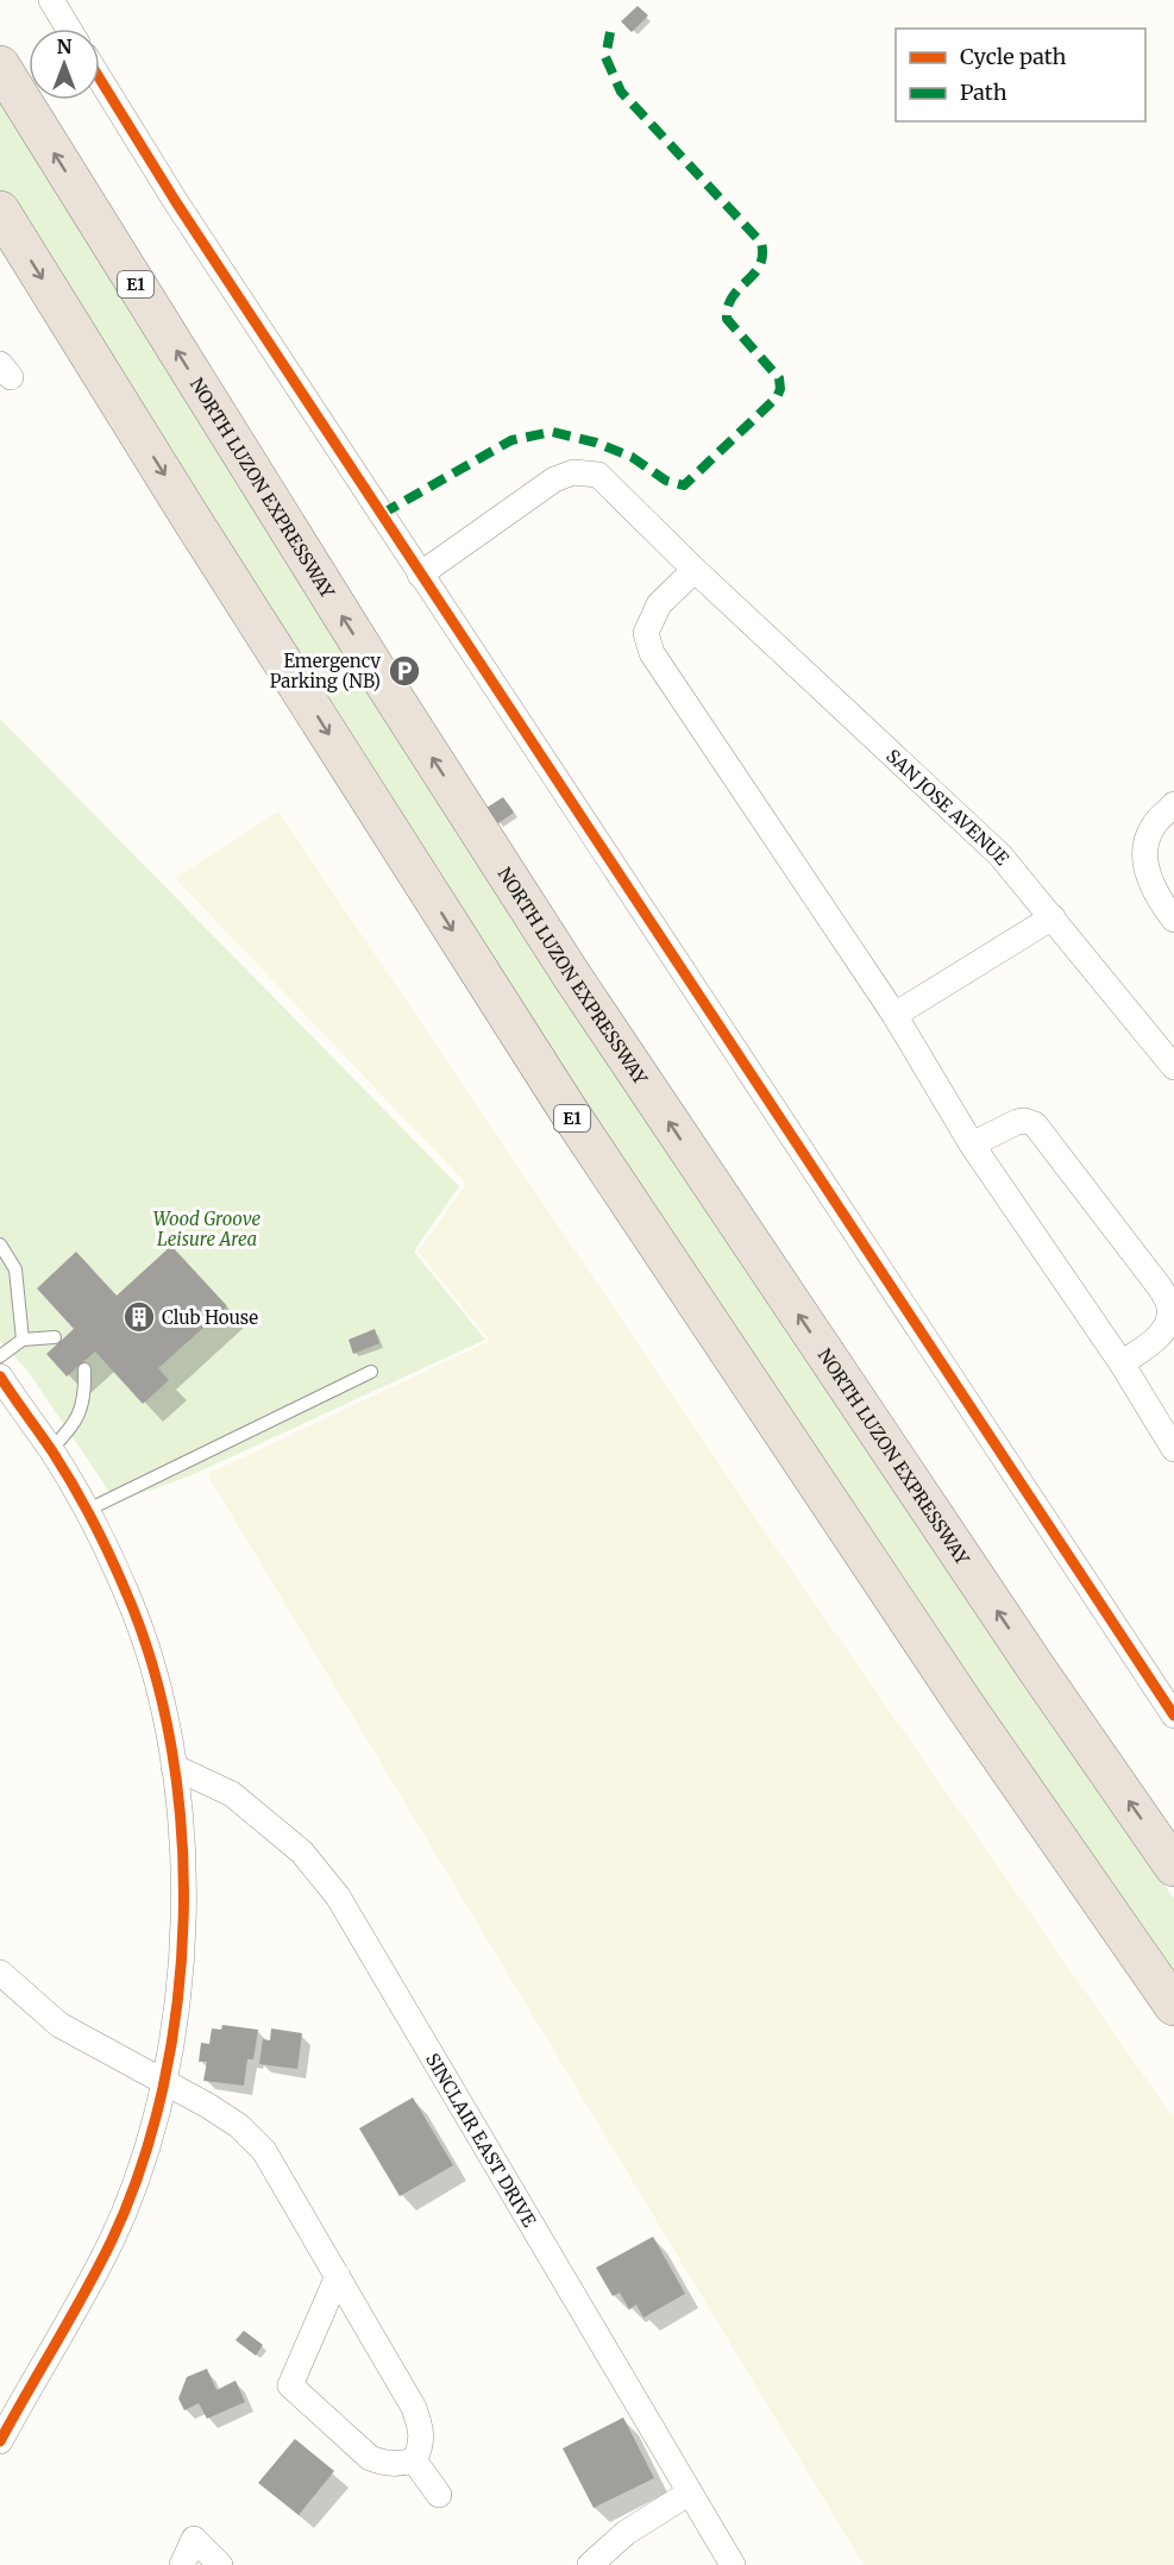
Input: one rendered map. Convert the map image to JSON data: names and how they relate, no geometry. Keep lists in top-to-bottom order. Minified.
{"streets":{"highway":["E1","NORTH LUZON EXPRESSWAY"],"street":["SAN JOSE AVENUE","SINCLAIR EAST DRIVE"]},"parks":["Wood Groove Leisure Area"],"places":{"parking":["Emergency Parking (NB)"],"building":["Club House"]},"legend":["Cycle path","Path"],"north":"top"}
